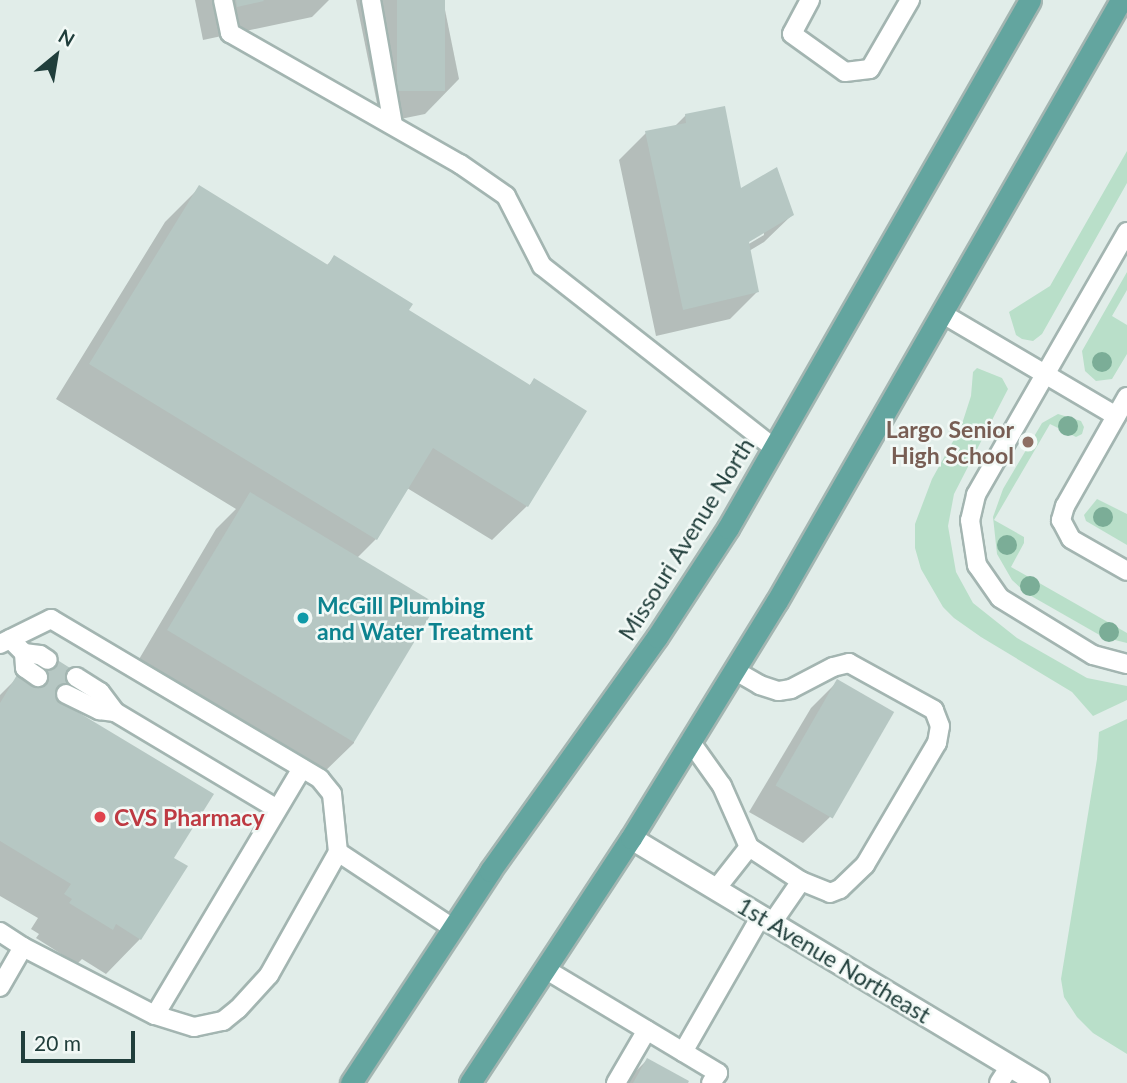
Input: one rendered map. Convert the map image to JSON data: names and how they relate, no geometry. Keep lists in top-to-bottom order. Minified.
{"streets":{"main road":["Missouri Avenue North"],"street":["1st Avenue Northeast"]},"places":["Largo Senior High School","McGill Plumbing and Water Treatment","CVS Pharmacy"],"scale_bar":"20 m","north":"top right"}
